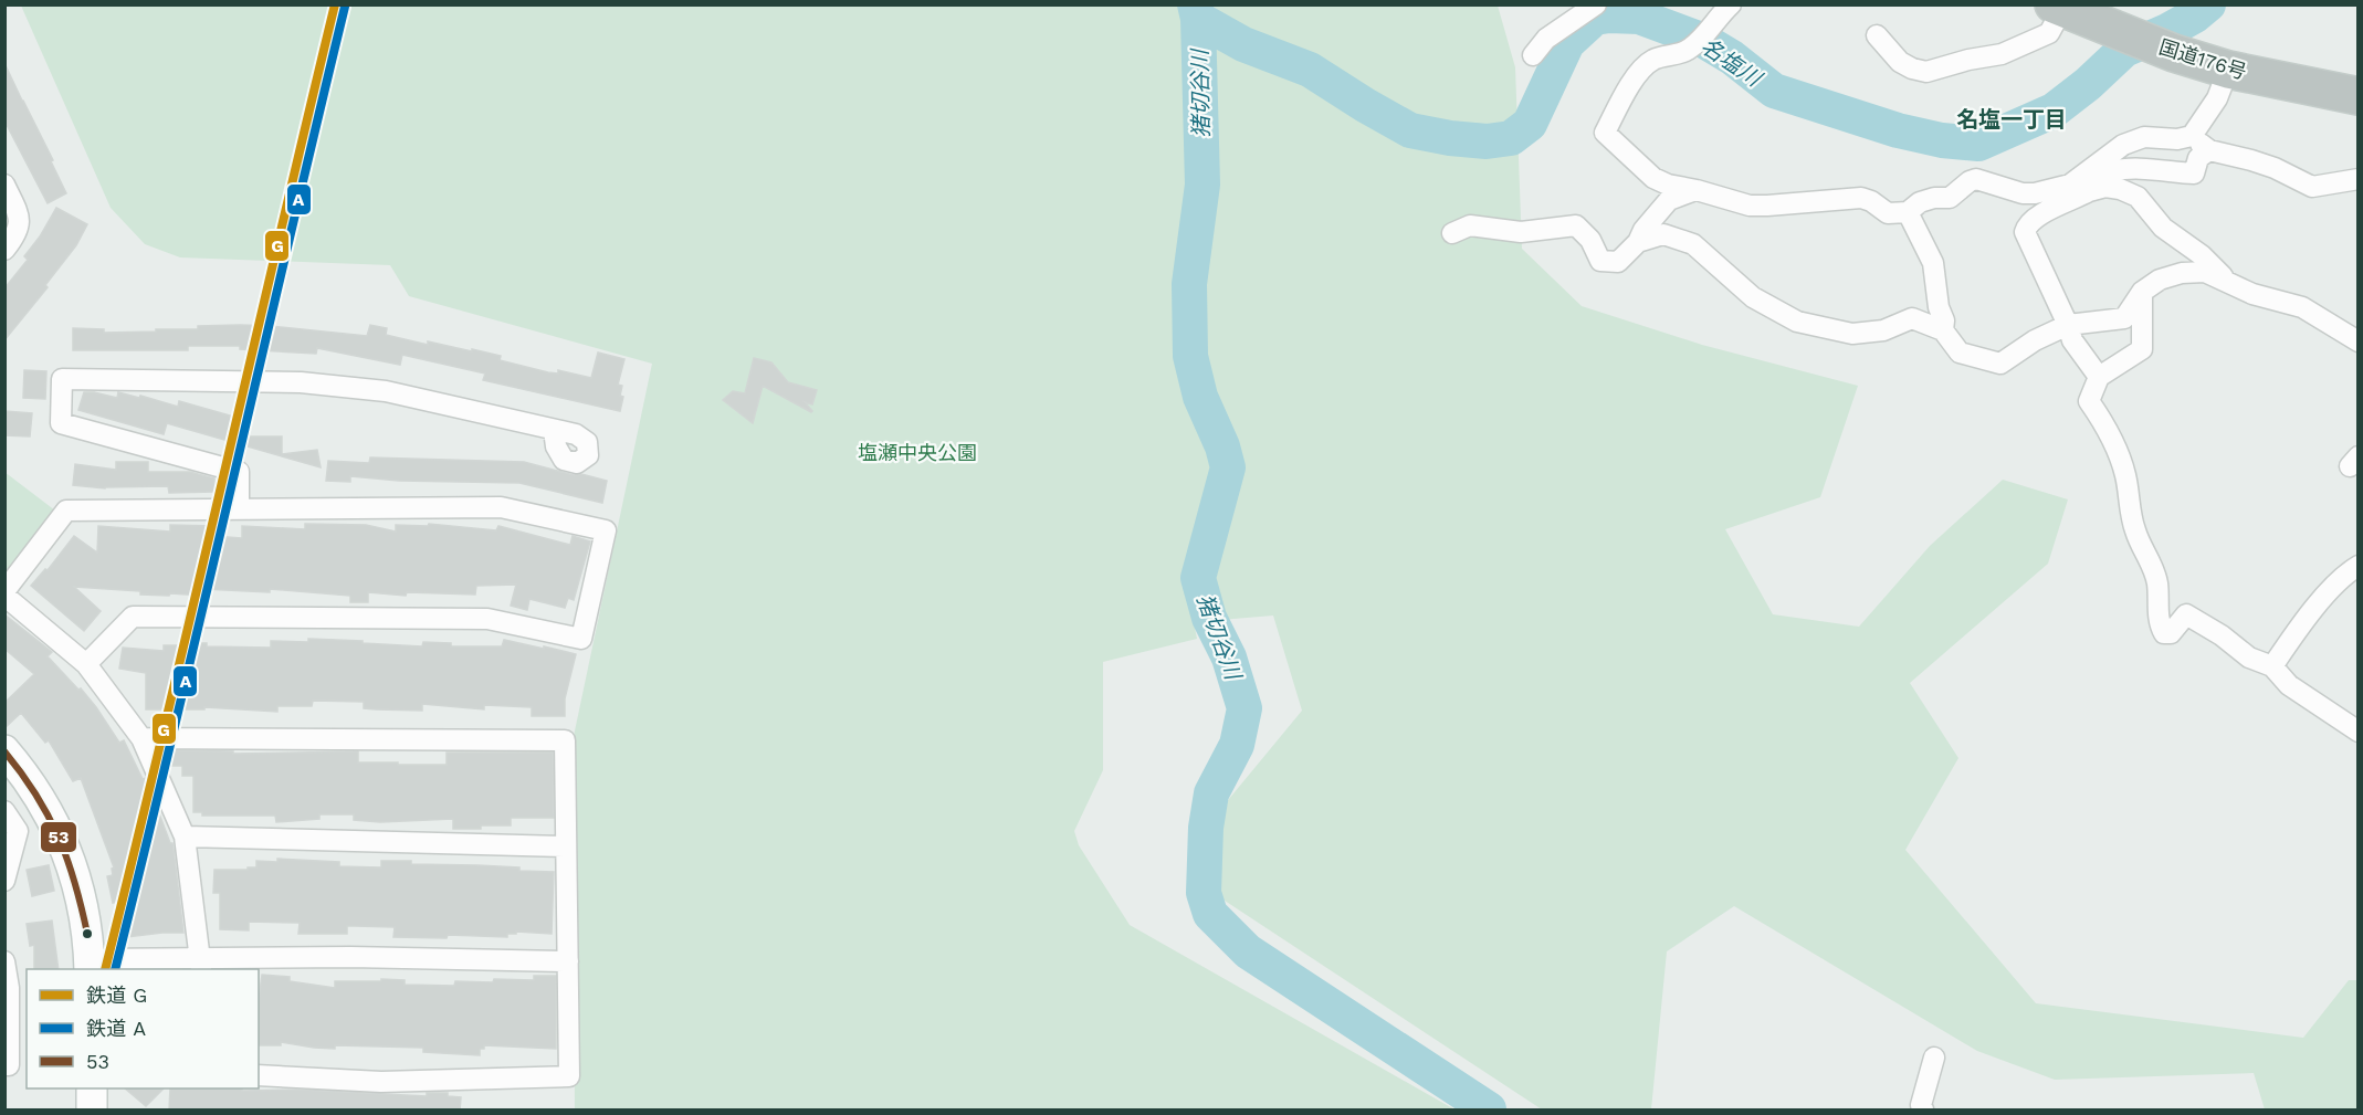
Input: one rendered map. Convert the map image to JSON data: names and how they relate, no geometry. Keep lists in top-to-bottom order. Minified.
{"streets":{"highway":["国道176号"]},"districts":["名塩一丁目"],"water":["名塩川","猪切谷川"],"parks":["塩瀬中央公園"],"lines":["rail line G","rail line A","transit line 53"],"legend":["鉄道 G","鉄道 A","53"]}
